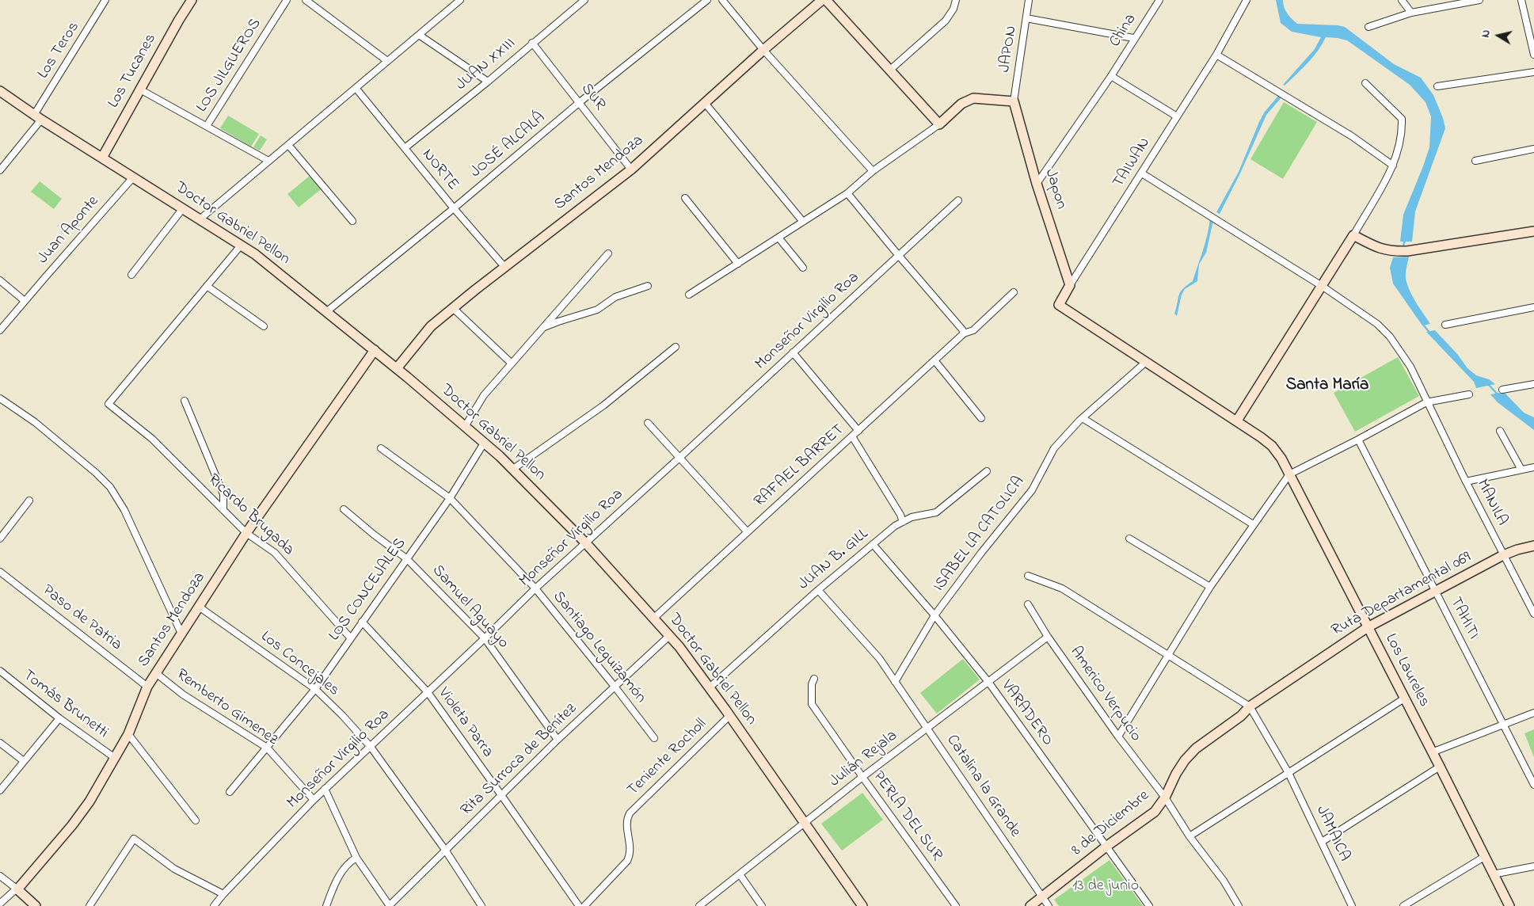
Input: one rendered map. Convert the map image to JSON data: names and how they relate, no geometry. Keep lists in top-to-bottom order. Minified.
{"streets":{"street":["China","JAPON","Los Teros","JUAN XXIII","LOS JILGUEROS","Los Tucanes","SUR","JOSÉ ALCALÁ","TAIWAN","NORTE","Santos Mendoza","Japon","Doctor Gabriel Pellon","Juan Aponte","Monseñor Virgilio Roa","RAFAEL BARRET","MANILA","Ricardo Brugada","ISABEL LA CATOLICA","JUAN B. GILL","LOS CONCEJALES","Ruta Departamental 069","Samuel Aguayo","Paso de Patria","TAHITI","Santiago Leguizamón","Los Concejales","Los Laureles","Americo Verpucio","Tomás Brunetti","Remberto Gimenez","VARADERO","Violeta Parra","Teniente Rocholl","Julián Rejala","Rita Surroca de Benítez","Catalina la Grande","PERLA DEL SUR","8 de Diciembre","JAMAICA"]},"crossings":[["China","Japon"],["JAPON","Japon"],["Los Teros","Doctor Gabriel Pellon"],["JUAN XXIII","SUR"],["JUAN XXIII","NORTE"],["Los Tucanes","Doctor Gabriel Pellon"],["SUR","JOSÉ ALCALÁ"],["SUR","Santos Mendoza"],["JOSÉ ALCALÁ","NORTE"],["JOSÉ ALCALÁ","Doctor Gabriel Pellon"],["TAIWAN","Japon"],["TAIWAN","MANILA"],["TAIWAN","Los Laureles"],["NORTE","Santos Mendoza"],["Santos Mendoza","Doctor Gabriel Pellon"],["Santos Mendoza","Ricardo Brugada"],["Santos Mendoza","Paso de Patria"],["Santos Mendoza","Los Concejales"],["Santos Mendoza","Tomás Brunetti"],["Santos Mendoza","Remberto Gimenez"],["Japon","Los Laureles"],["Doctor Gabriel Pellon","Juan Aponte"],["Doctor Gabriel Pellon","Monseñor Virgilio Roa"],["Doctor Gabriel Pellon","RAFAEL BARRET"],["Doctor Gabriel Pellon","JUAN B. GILL"],["Doctor Gabriel Pellon","LOS CONCEJALES"],["Doctor Gabriel Pellon","Teniente Rocholl"],["Doctor Gabriel Pellon","Julián Rejala"],["Doctor Gabriel Pellon","Rita Surroca de Benítez"],["Monseñor Virgilio Roa","Samuel Aguayo"],["Monseñor Virgilio Roa","Santiago Leguizamón"],["Monseñor Virgilio Roa","Los Concejales"],["Monseñor Virgilio Roa","Remberto Gimenez"],["Monseñor Virgilio Roa","Violeta Parra"],["MANILA","Ruta Departamental 069"],["Ricardo Brugada","LOS CONCEJALES"],["ISABEL LA CATOLICA","Los Laureles"],["ISABEL LA CATOLICA","VARADERO"],["ISABEL LA CATOLICA","Catalina la Grande"],["JUAN B. GILL","VARADERO"],["JUAN B. GILL","Catalina la Grande"],["LOS CONCEJALES","Samuel Aguayo"],["LOS CONCEJALES","Santiago Leguizamón"],["LOS CONCEJALES","Los Concejales"],["LOS CONCEJALES","Remberto Gimenez"],["LOS CONCEJALES","Violeta Parra"],["Ruta Departamental 069","TAHITI"],["Ruta Departamental 069","Los Laureles"],["Ruta Departamental 069","8 de Diciembre"],["Ruta Departamental 069","JAMAICA"],["Samuel Aguayo","Rita Surroca de Benítez"],["Santiago Leguizamón","Rita Surroca de Benítez"],["Los Concejales","Rita Surroca de Benítez"],["Americo Verpucio","Julián Rejala"],["Americo Verpucio","8 de Diciembre"],["VARADERO","Julián Rejala"],["VARADERO","8 de Diciembre"],["Violeta Parra","Rita Surroca de Benítez"],["Julián Rejala","Catalina la Grande"],["Julián Rejala","PERLA DEL SUR"],["Catalina la Grande","8 de Diciembre"],["8 de Diciembre","JAMAICA"]],"districts":["Santa María"],"parks":["13 de junio"],"north":"left"}
